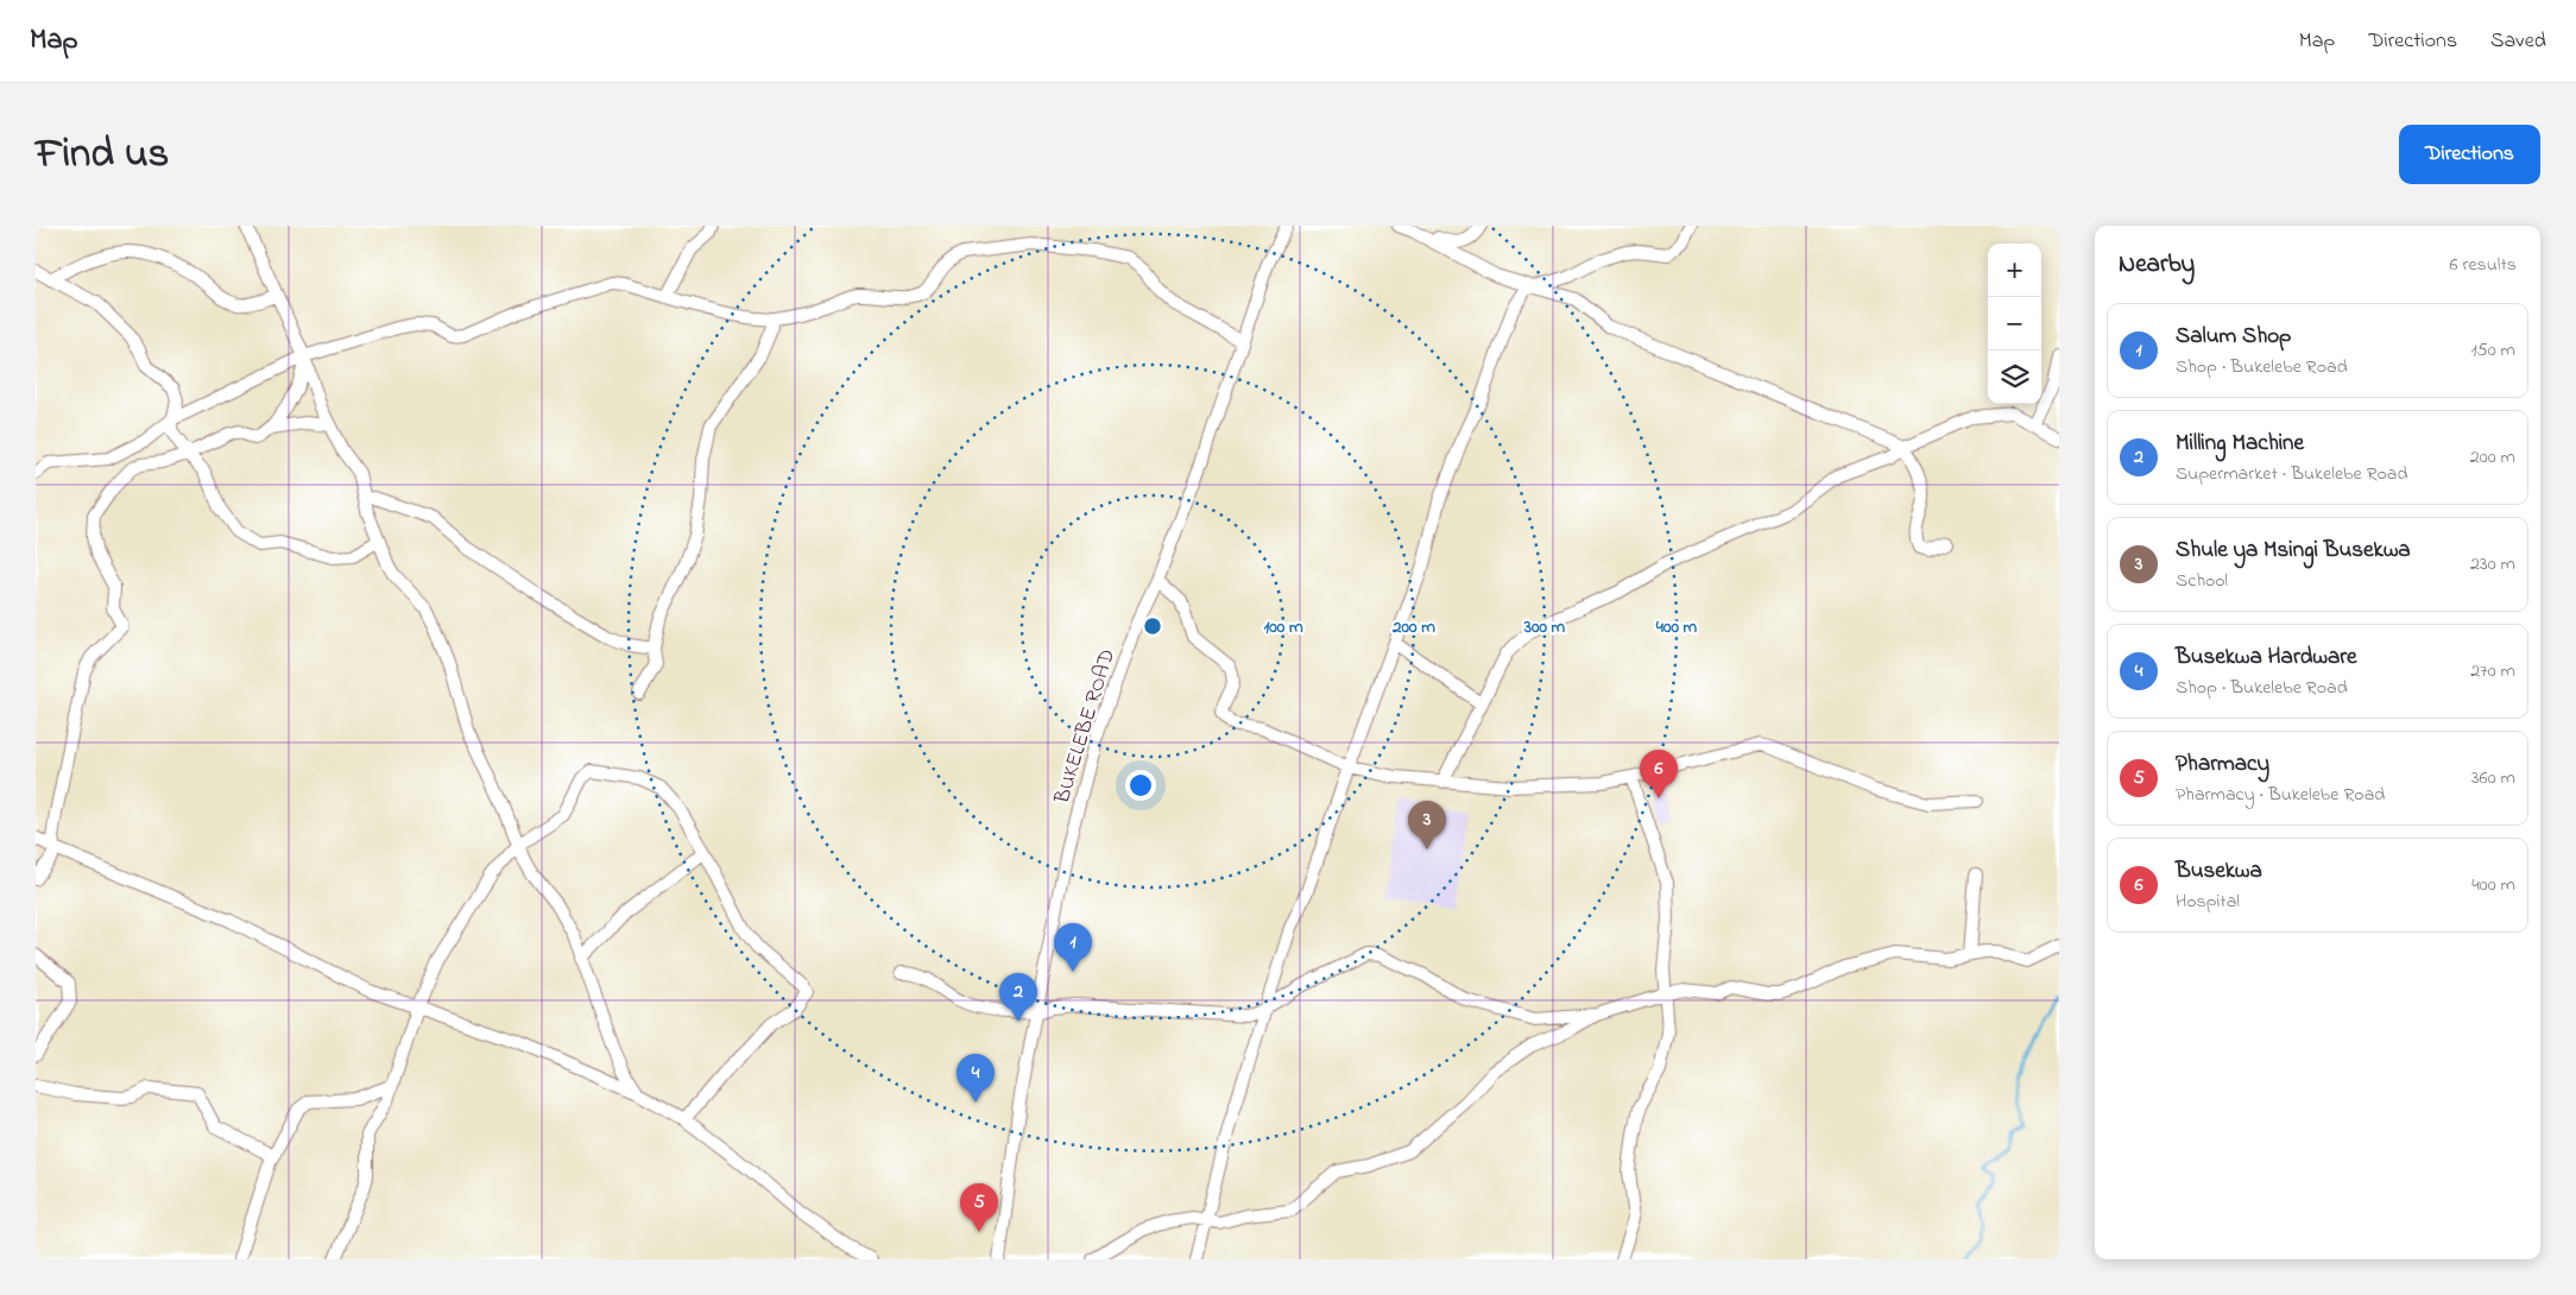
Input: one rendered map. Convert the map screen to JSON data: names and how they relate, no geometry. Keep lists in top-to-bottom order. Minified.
{"streets":{"street":["BUKELEBE ROAD"]},"page":{"header":"Map","nav":["Map","Directions","Saved"],"title":"Find us","buttons":"Directions","heading":["Nearby","6 results"],"map_buttons":["+","−"],"list":[{"mark":"1","name":"Salum Shop","note":"Shop · Bukelebe Road","value":"150 m"},{"mark":"2","name":"Milling Machine","note":"Supermarket · Bukelebe Road","value":"200 m"},{"mark":"3","name":"Shule ya Msingi Busekwa","note":"School","value":"230 m"},{"mark":"4","name":"Busekwa Hardware","note":"Shop · Bukelebe Road","value":"270 m"},{"mark":"5","name":"Pharmacy","note":"Pharmacy · Bukelebe Road","value":"360 m"},{"mark":"6","name":"Busekwa","note":"Hospital","value":"400 m"}],"pins":["6","3","1","2","4","5"]},"rings":["100 m","200 m","300 m","400 m"]}
